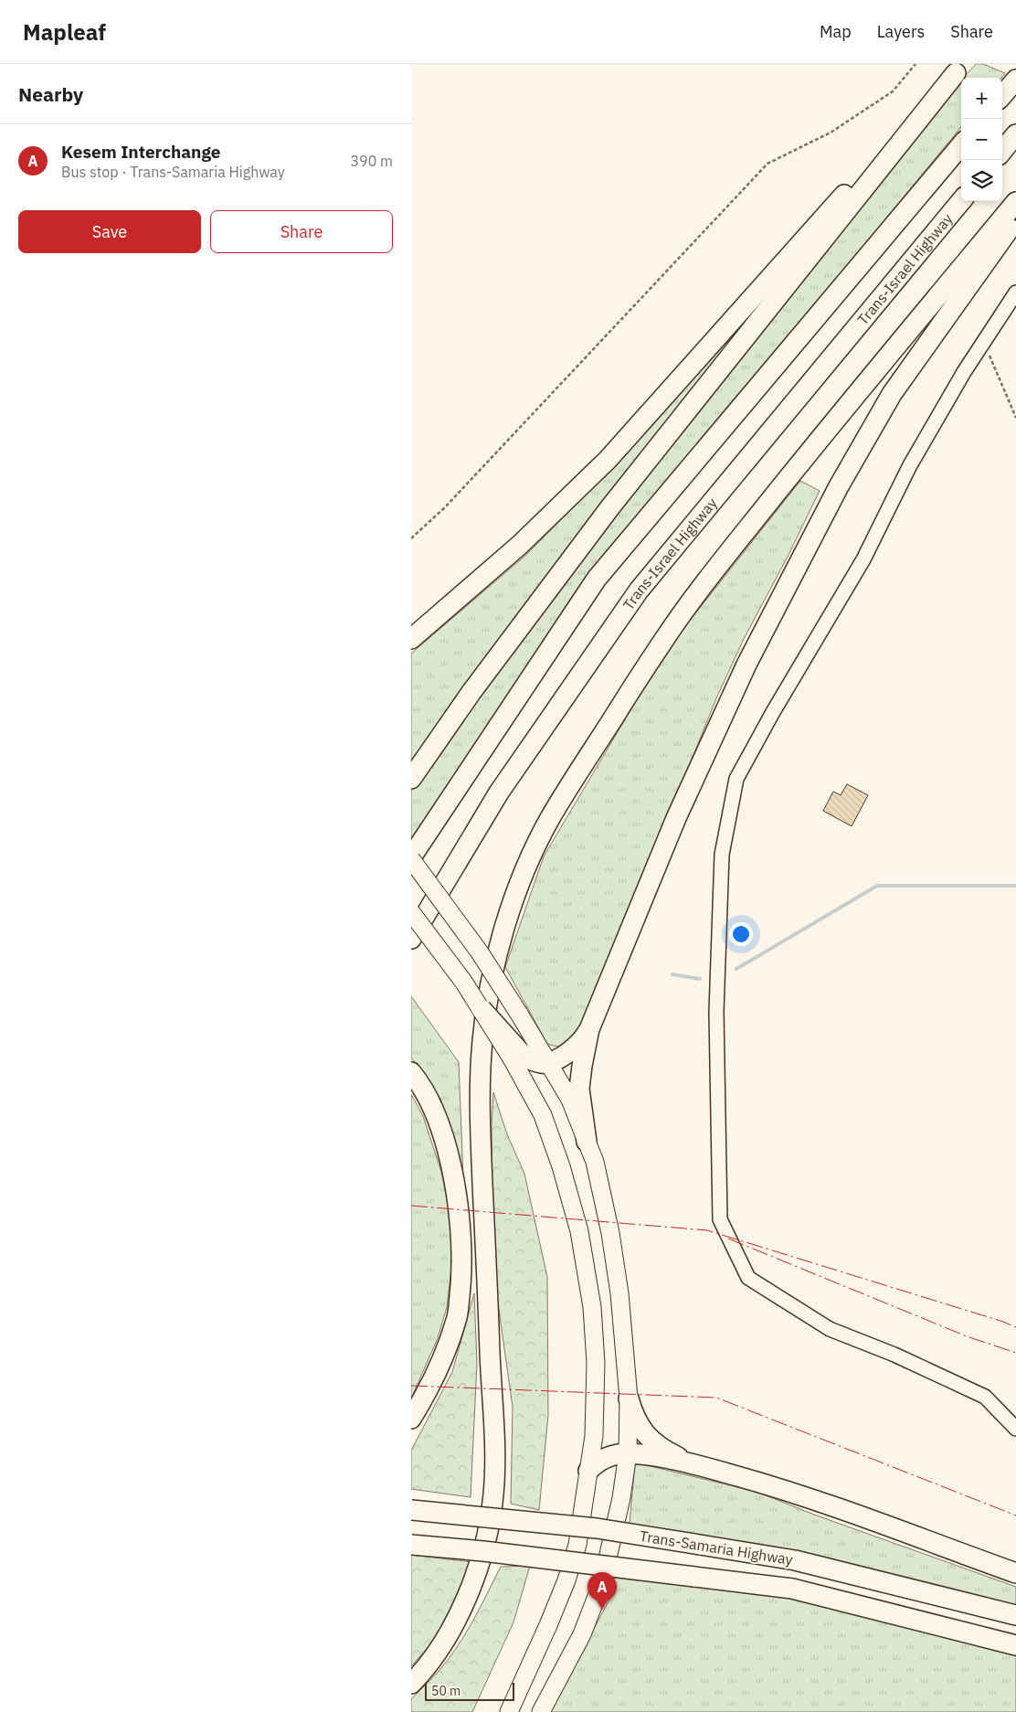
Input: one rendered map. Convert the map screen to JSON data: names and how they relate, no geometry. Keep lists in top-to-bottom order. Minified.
{"streets":{"highway":["Trans-Israel Highway","Trans-Samaria Highway"]},"scale_bar":"50 m","page":{"header":"Mapleaf","nav":["Map","Layers","Share"],"heading":"Nearby","map_buttons":["+","−"],"list":[{"mark":"A","name":"Kesem Interchange","note":"Bus stop · Trans-Samaria Highway","value":"390 m"}],"buttons":["Save","Share"],"pins":"A","scale":"50 m"}}
